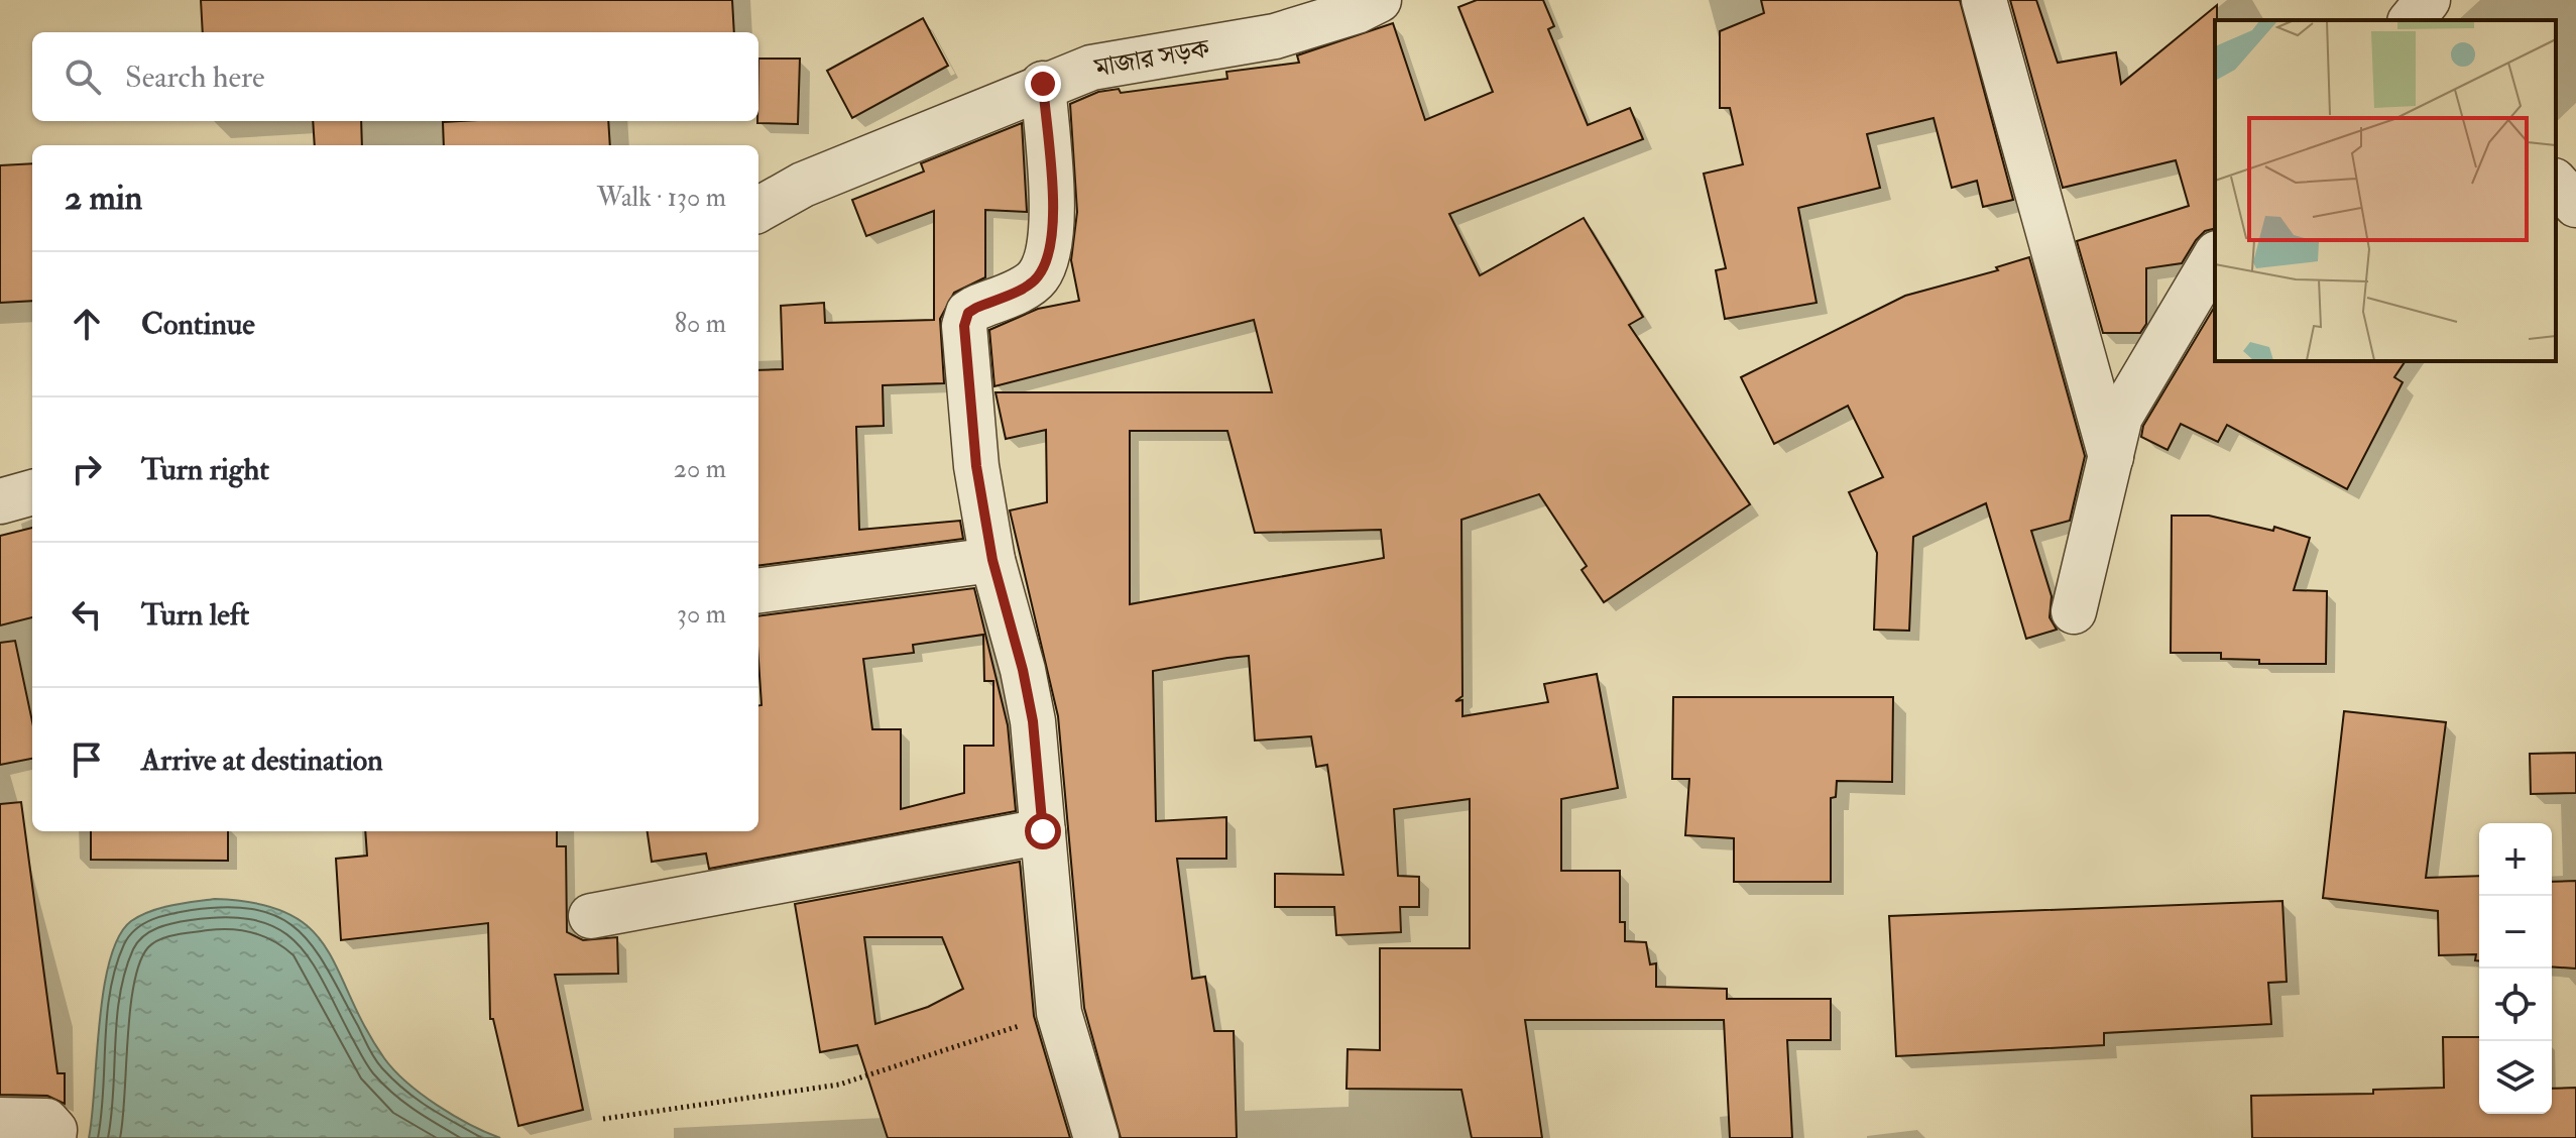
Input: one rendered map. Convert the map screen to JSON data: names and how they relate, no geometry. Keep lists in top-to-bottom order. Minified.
{"streets":{"street":["মাজার সড়ক"]},"page":{"search":"Search here","heading":["2 min","Walk · 130 m"],"list":[["Continue","80 m"],["Turn right","20 m"],["Turn left","30 m"],"Arrive at destination"],"map_buttons":["+","−"]}}
